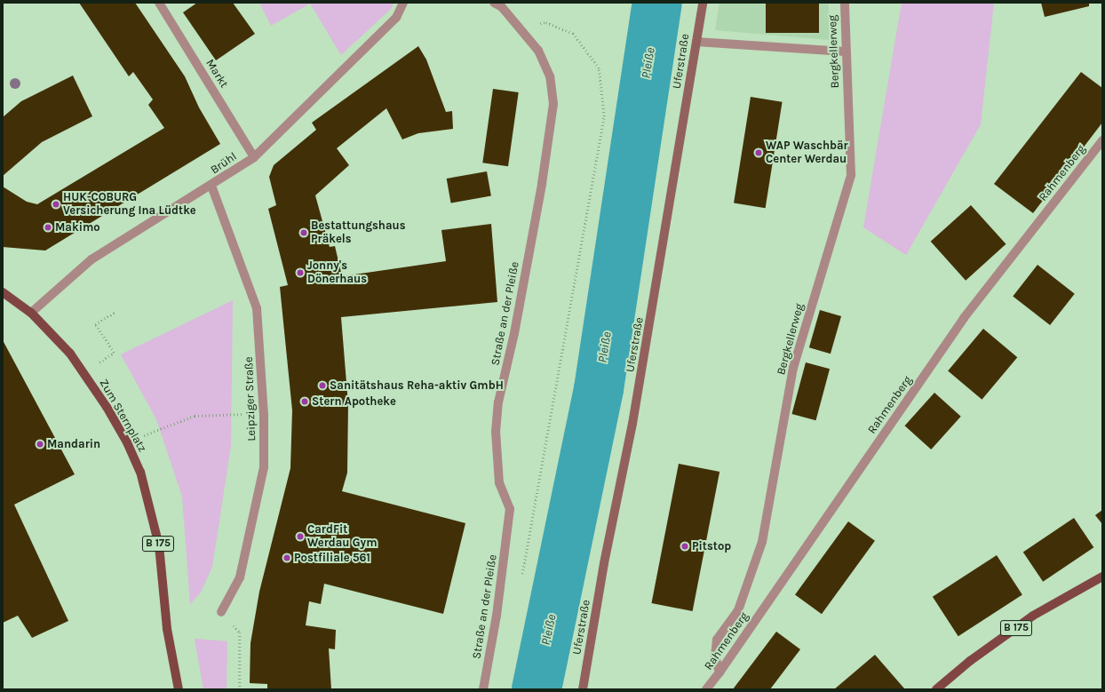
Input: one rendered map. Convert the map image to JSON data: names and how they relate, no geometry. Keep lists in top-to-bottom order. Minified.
{"streets":{"main road":["Zum Sternplatz","B 175"],"street":["Bergkellerweg","Uferstraße","Markt","Brühl","Rahmenberg","Straße an der Pleiße","Leipziger Straße"]},"crossings":[["Bergkellerweg","Rahmenberg"],["Markt","Brühl"],["Brühl","Leipziger Straße"],["Brühl","Zum Sternplatz"]],"water":["Pleiße"],"places":["WAP Waschbär Center Werdau","HUK-COBURG Versicherung Ina Lüdtke","Makimo","Bestattungshaus Präkels","Jonny's Dönerhaus","Sanitätshaus Reha-aktiv GmbH","Stern Apotheke","Mandarin","CardFit Werdau Gym","Pitstop","Postfiliale 561"]}
